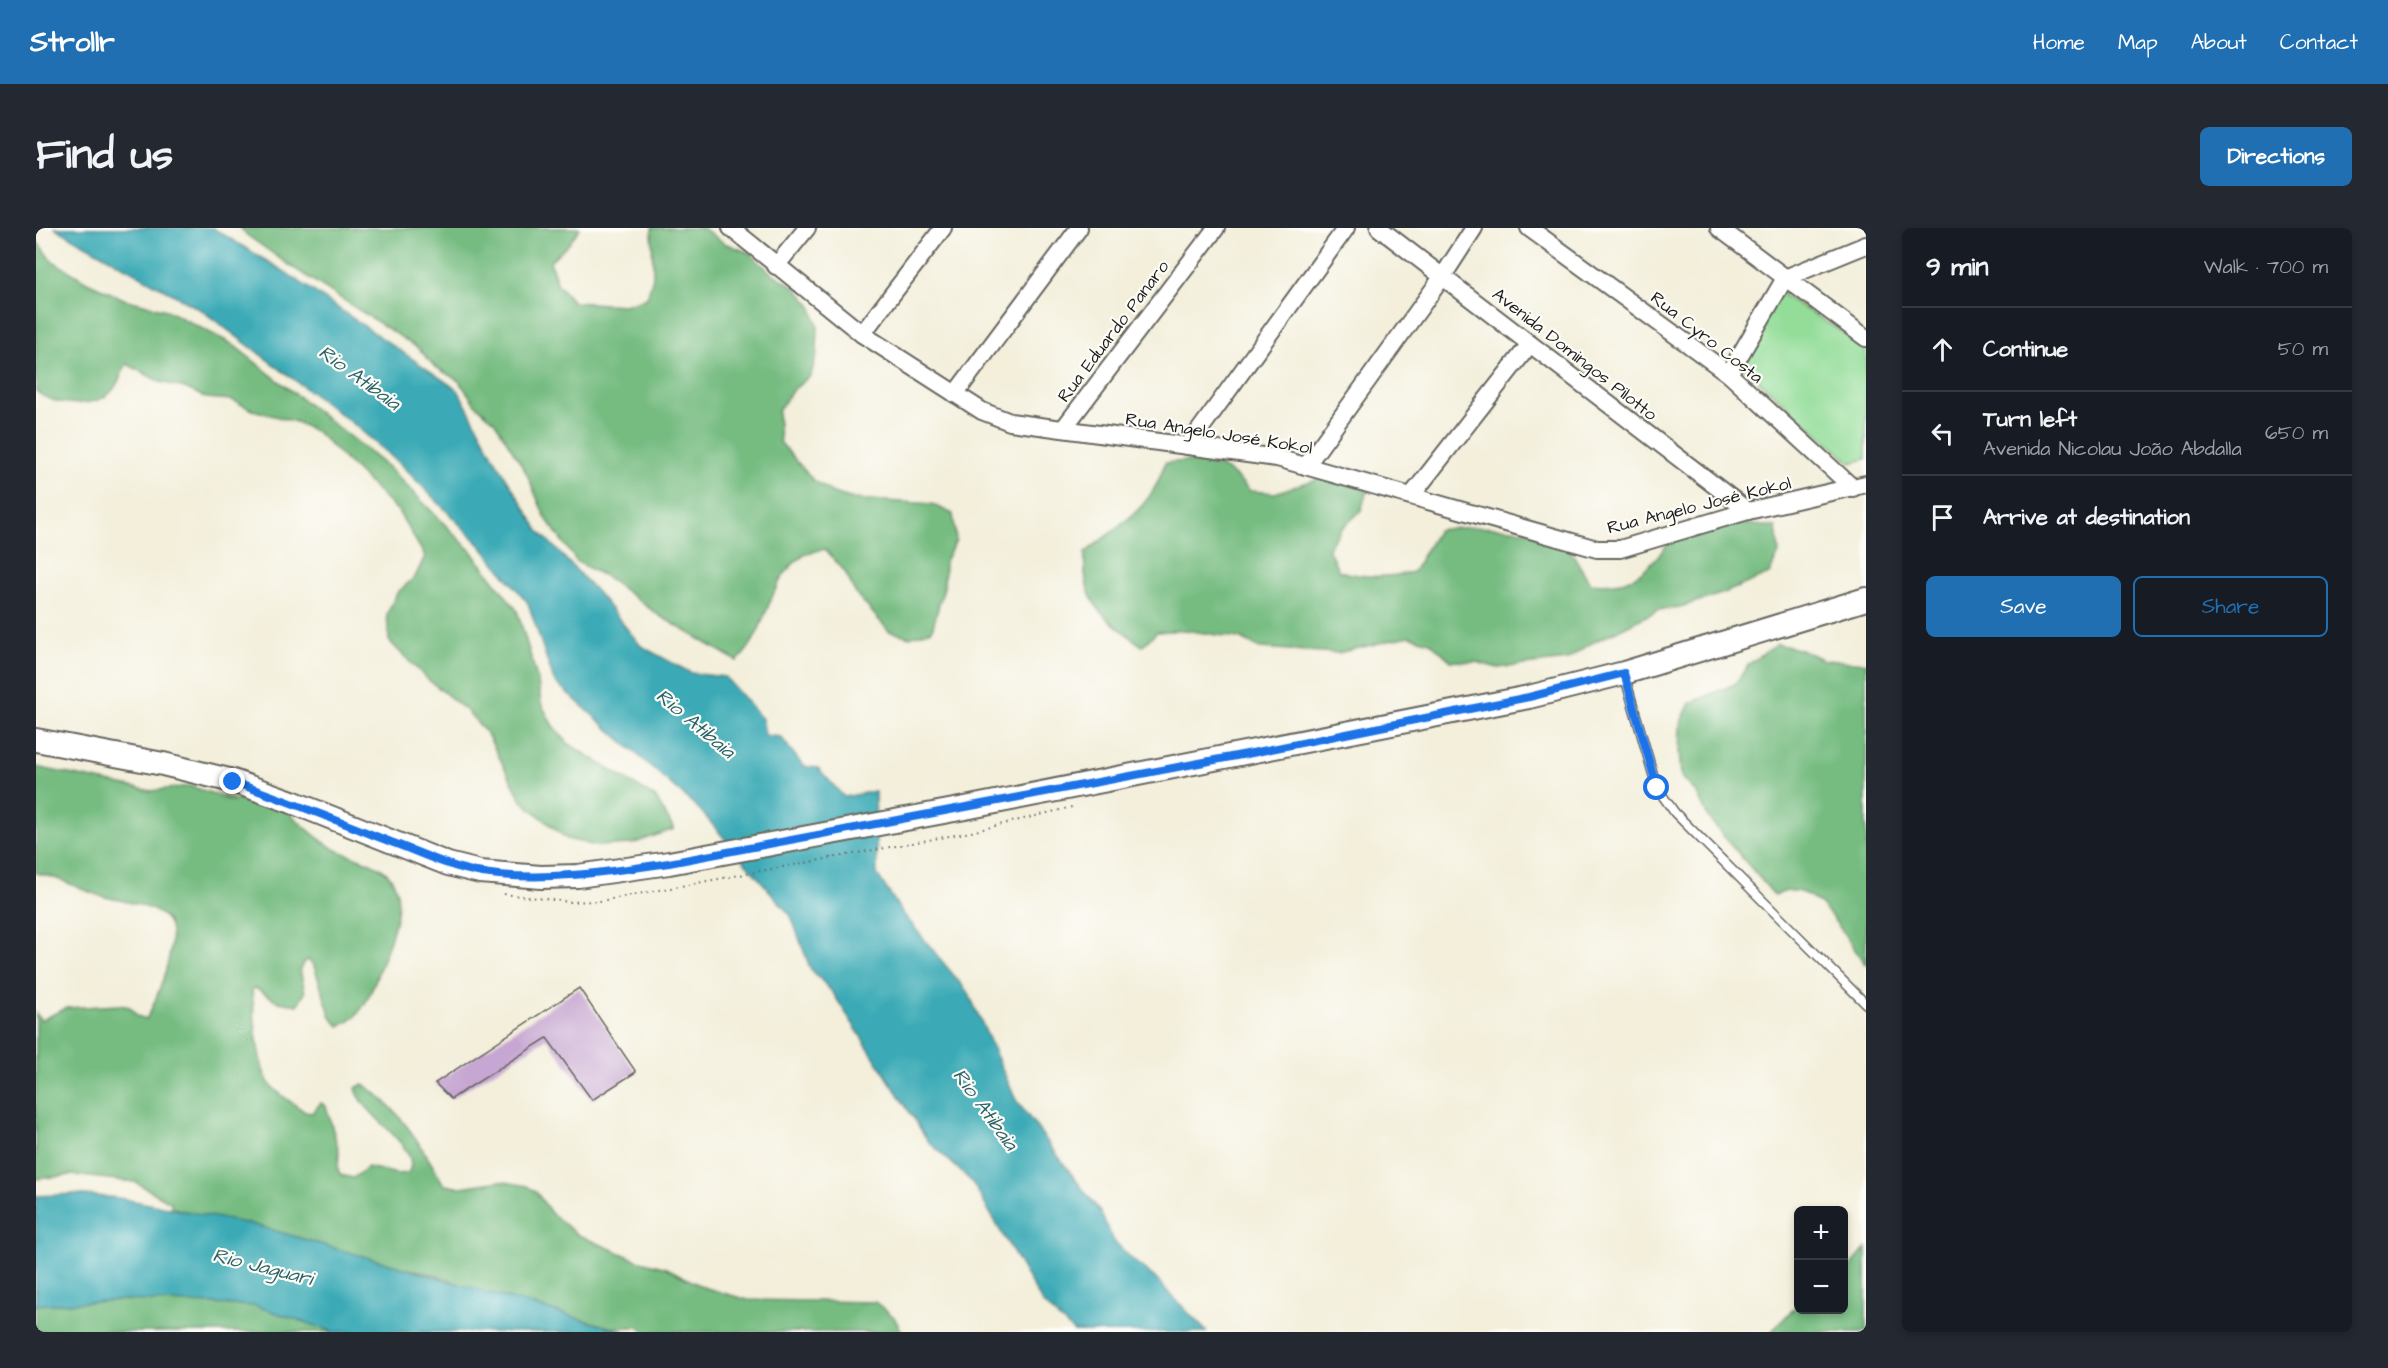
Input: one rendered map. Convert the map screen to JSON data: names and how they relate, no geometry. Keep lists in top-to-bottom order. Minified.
{"streets":{"street":["Rua Eduardo Panaro","Rua Cyro Costa","Avenida Domingos Pilotto","Rua Angelo José Kokol"]},"crossings":[["Rua Eduardo Panaro","Rua Angelo José Kokol"],["Rua Cyro Costa","Rua Angelo José Kokol"],["Avenida Domingos Pilotto","Rua Angelo José Kokol"]],"water":["Rio Atibaia","Rio Jaguari"],"page":{"header":"Strollr","nav":["Home","Map","About","Contact"],"title":"Find us","buttons":["Directions",["Save","Share"]],"heading":["9 min","Walk · 700 m"],"list":[["Continue","50 m"],["Turn left","Avenida Nicolau João Abdalla","650 m"],"Arrive at destination"],"map_buttons":["+","−"]}}
